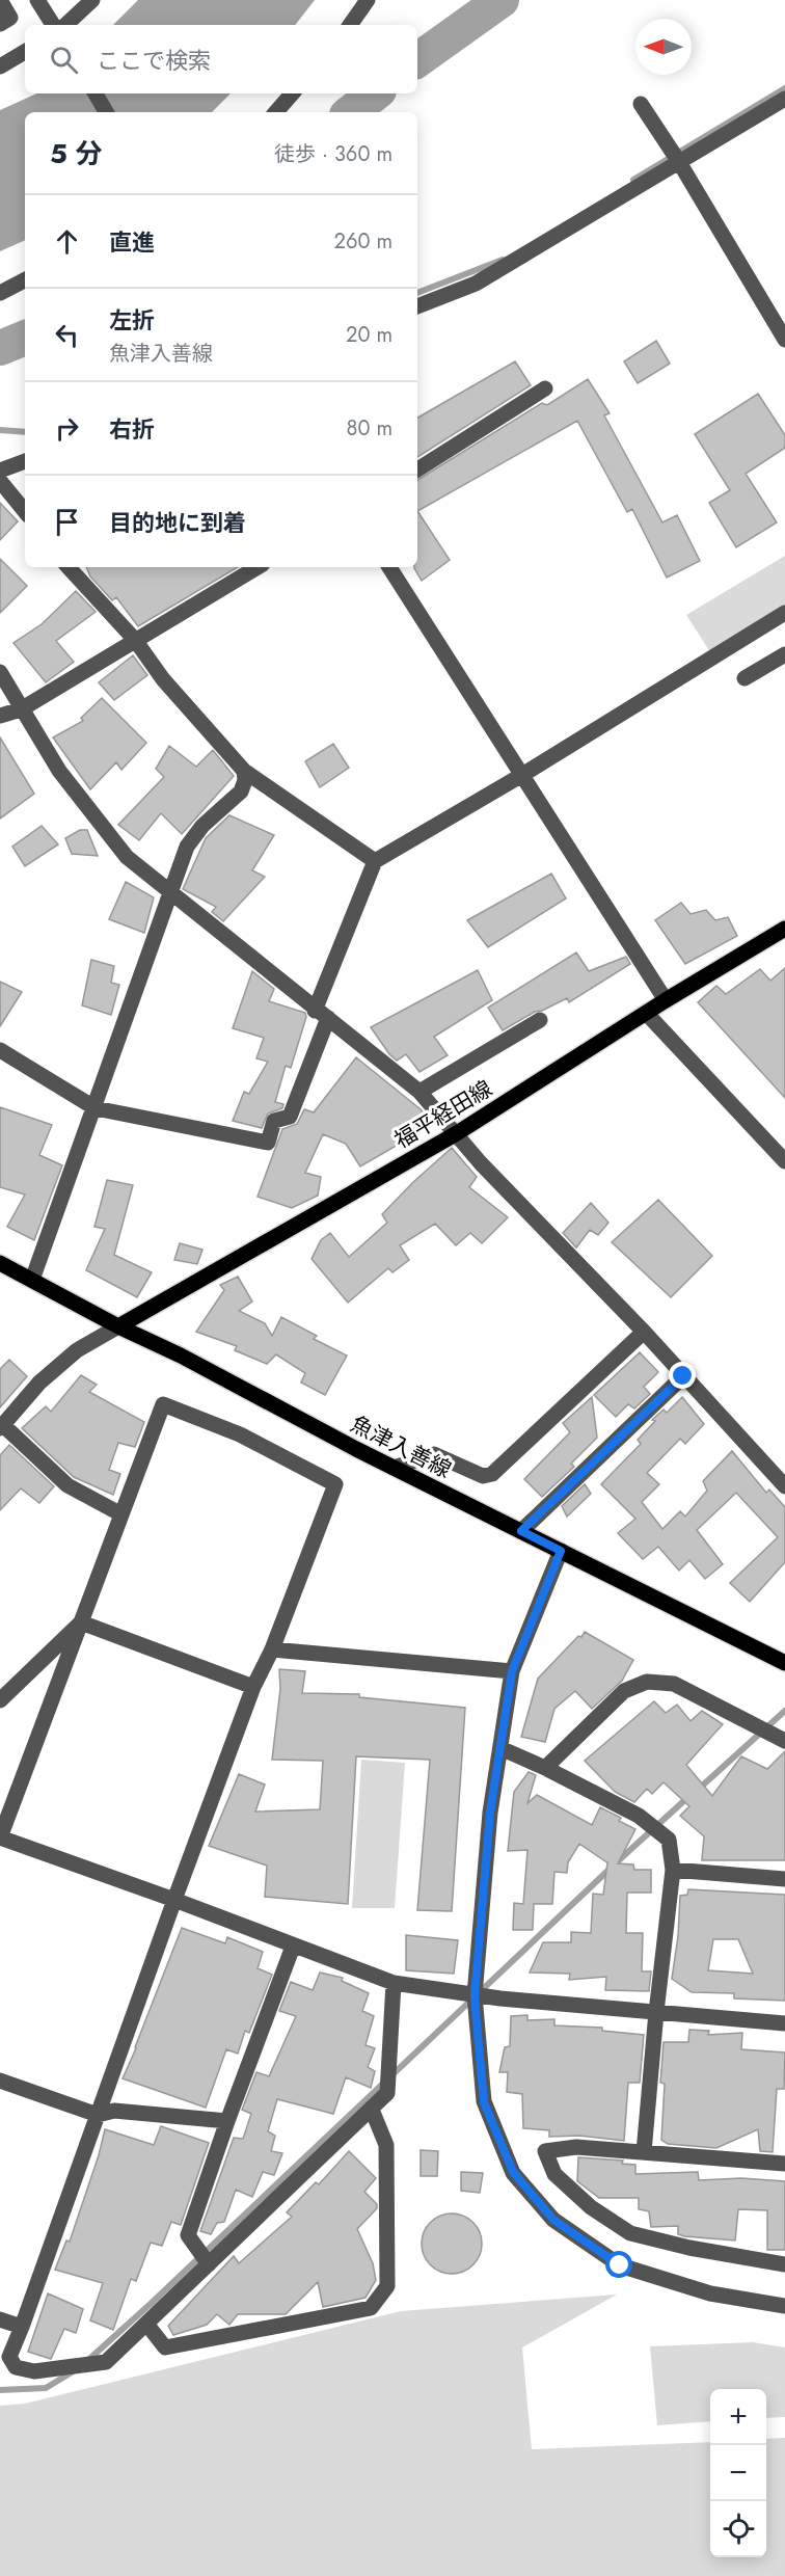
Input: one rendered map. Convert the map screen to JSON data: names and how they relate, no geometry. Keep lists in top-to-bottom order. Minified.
{"streets":{"main road":["福平経田線","魚津入善線"]},"crossings":[["福平経田線","魚津入善線"]],"north":"left","page":{"search":"ここで検索","heading":["5 分","徒歩 · 360 m"],"list":[["直進","260 m"],["左折","魚津入善線","20 m"],["右折","80 m"],"目的地に到着"],"map_buttons":["+","−"]}}
